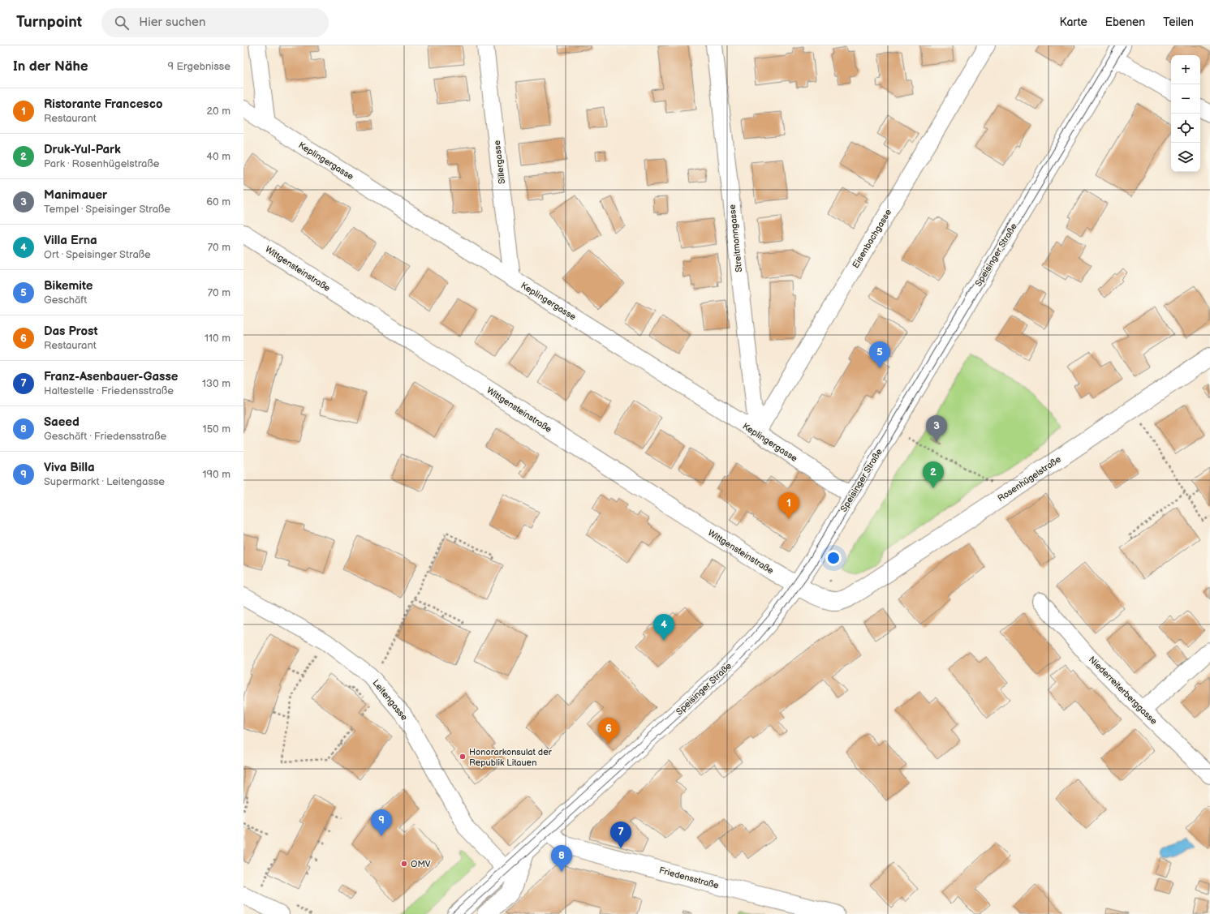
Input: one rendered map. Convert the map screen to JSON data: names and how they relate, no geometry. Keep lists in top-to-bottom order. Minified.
{"streets":{"main road":["Speisinger Straße","Wittgensteinstraße","Rosenhügelstraße","Friedensstraße"],"street":["Keplingergasse","Sillergasse","Streitmanngasse","Eisenbachgasse","Niederreiterberggasse","Leitengasse"]},"crossings":[["Keplingergasse","Sillergasse"],["Keplingergasse","Streitmanngasse"],["Keplingergasse","Eisenbachgasse"],["Keplingergasse","Speisinger Straße"],["Streitmanngasse","Eisenbachgasse"],["Speisinger Straße","Wittgensteinstraße"],["Speisinger Straße","Leitengasse"],["Speisinger Straße","Friedensstraße"],["Wittgensteinstraße","Rosenhügelstraße"]],"places":["Honorarkonsulat der Republik Litauen","OMV"],"page":{"header":"Turnpoint","search":"Hier suchen","nav":["Karte","Ebenen","Teilen"],"heading":["In der Nähe","9 Ergebnisse"],"map_buttons":["+","−"],"list":[{"mark":"1","name":"Ristorante Francesco","note":"Restaurant","value":"20 m"},{"mark":"2","name":"Druk-Yul-Park","note":"Park · Rosenhügelstraße","value":"40 m"},{"mark":"3","name":"Manimauer","note":"Tempel · Speisinger Straße","value":"60 m"},{"mark":"4","name":"Villa Erna","note":"Ort · Speisinger Straße","value":"70 m"},{"mark":"5","name":"Bikemite","note":"Geschäft","value":"70 m"},{"mark":"6","name":"Das Prost","note":"Restaurant","value":"110 m"},{"mark":"7","name":"Franz-Asenbauer-Gasse","note":"Haltestelle · Friedensstraße","value":"130 m"},{"mark":"8","name":"Saeed","note":"Geschäft · Friedensstraße","value":"150 m"},{"mark":"9","name":"Viva Billa","note":"Supermarkt · Leitengasse","value":"190 m"}],"pins":["5","3","2","1","4","6","9","7","8"]}}
